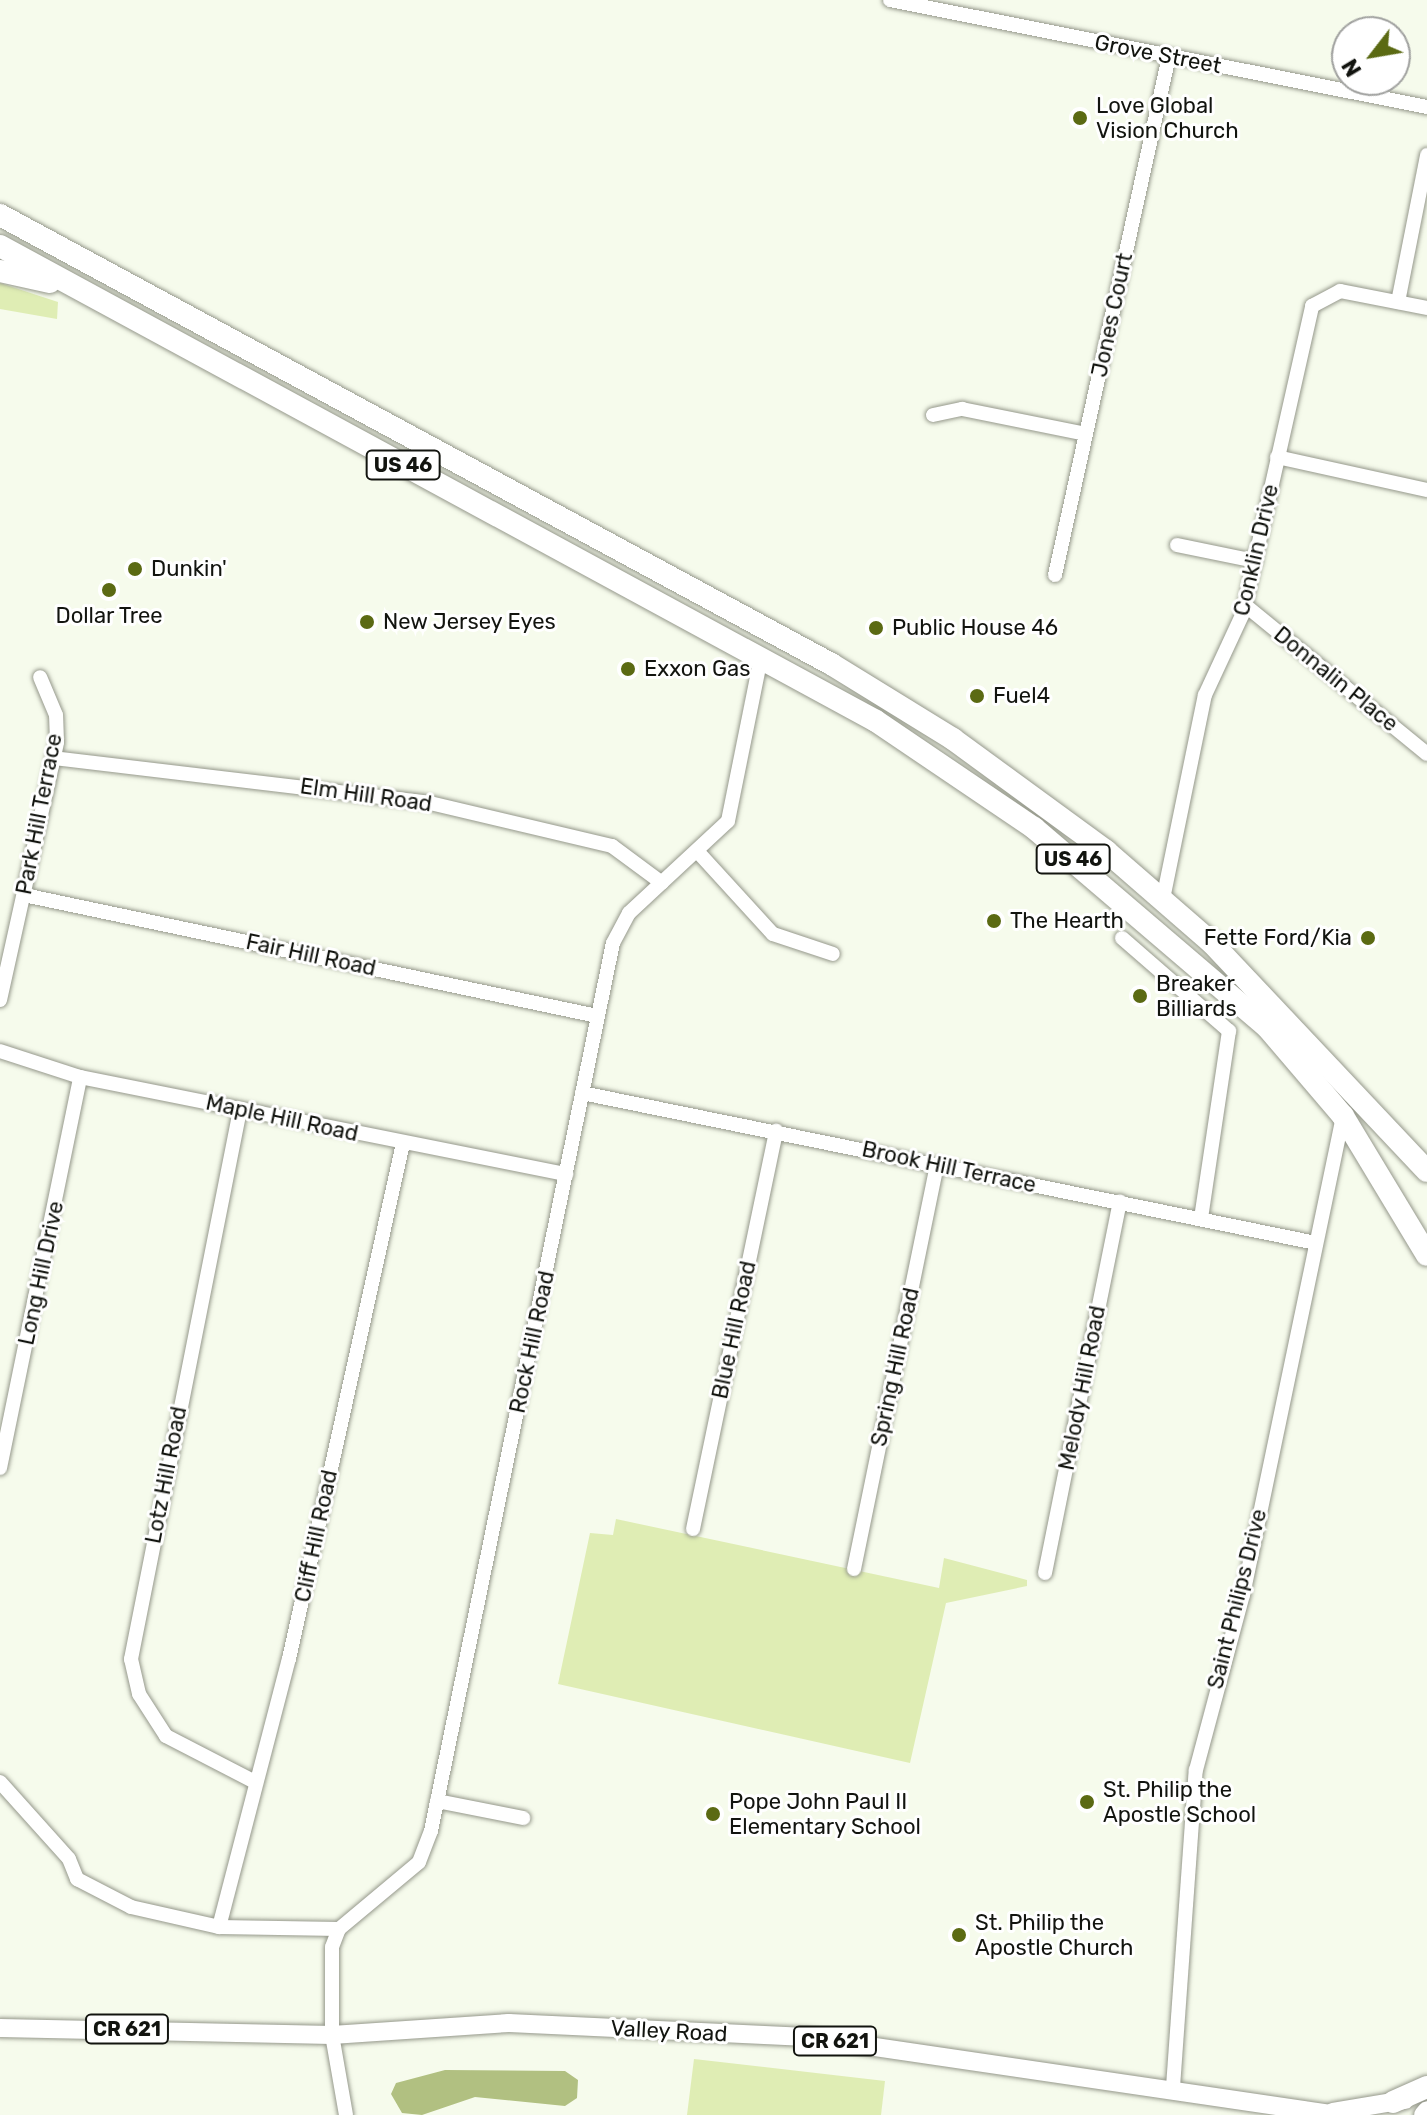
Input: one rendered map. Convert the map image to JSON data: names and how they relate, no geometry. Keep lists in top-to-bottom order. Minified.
{"streets":{"highway":["US 46"],"main road":["CR 621","Valley Road"],"street":["Grove Street","Jones Court","Conklin Drive","Donnalin Place","Elm Hill Road","Park Hill Terrace","Fair Hill Road","Maple Hill Road","Brook Hill Terrace","Long Hill Drive","Blue Hill Road","Rock Hill Road","Spring Hill Road","Melody Hill Road","Lotz Hill Road","Cliff Hill Road","Saint Philips Drive"]},"crossings":[["Grove Street","Jones Court"],["US 46","Conklin Drive"],["US 46","Rock Hill Road"],["US 46","Saint Philips Drive"],["Conklin Drive","Donnalin Place"],["Elm Hill Road","Park Hill Terrace"],["Elm Hill Road","Rock Hill Road"],["Park Hill Terrace","Fair Hill Road"],["Fair Hill Road","Rock Hill Road"],["Maple Hill Road","Long Hill Drive"],["Maple Hill Road","Rock Hill Road"],["Maple Hill Road","Lotz Hill Road"],["Maple Hill Road","Cliff Hill Road"],["Brook Hill Terrace","Blue Hill Road"],["Brook Hill Terrace","Rock Hill Road"],["Brook Hill Terrace","Spring Hill Road"],["Brook Hill Terrace","Melody Hill Road"],["Brook Hill Terrace","Saint Philips Drive"],["Lotz Hill Road","Cliff Hill Road"],["Saint Philips Drive","Valley Road"]],"places":["Love Global Vision Church","Dunkin'","Dollar Tree","New Jersey Eyes","Public House 46","Exxon Gas","Fuel4","The Hearth","Fette Ford/Kia","Breaker Billiards","St. Philip the Apostle School","Pope John Paul II Elementary School","St. Philip the Apostle Church"],"north":"bottom left"}
